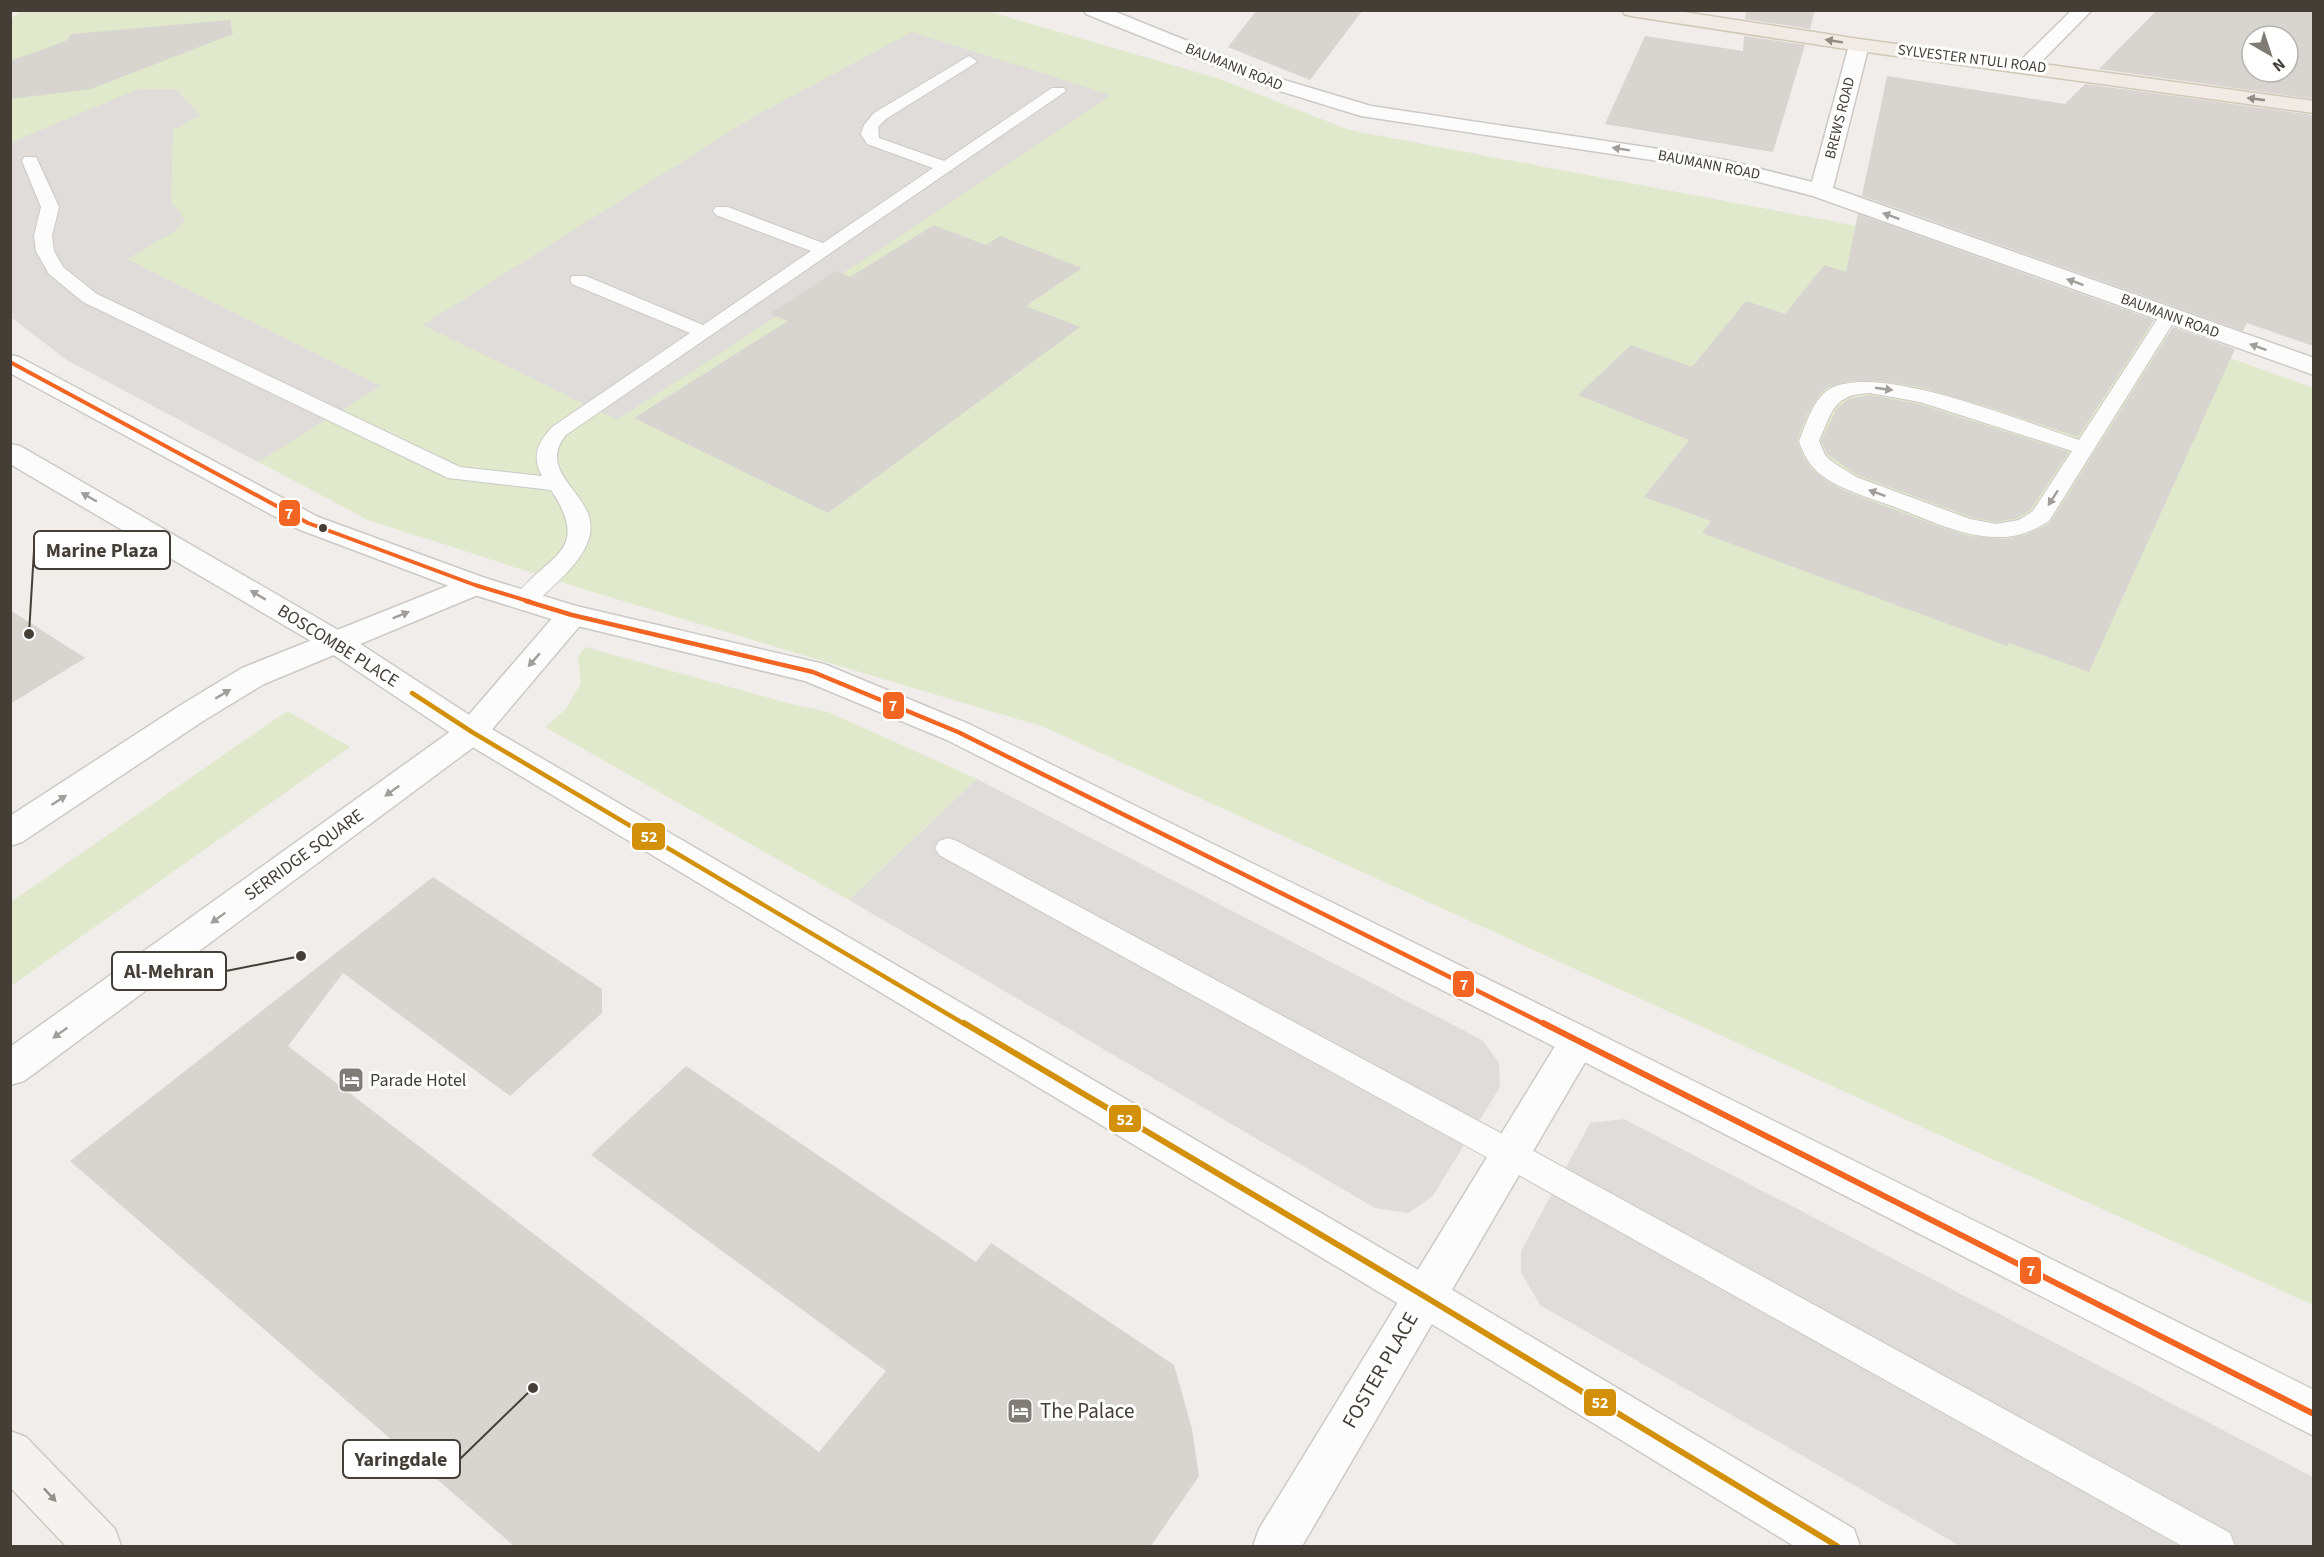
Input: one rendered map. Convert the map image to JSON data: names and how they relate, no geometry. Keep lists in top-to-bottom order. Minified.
{"streets":{"main road":["SYLVESTER NTULI ROAD"],"street":["BAUMANN ROAD","BREWS ROAD","BOSCOMBE PLACE","SERRIDGE SQUARE","FOSTER PLACE"]},"crossings":[["SYLVESTER NTULI ROAD","BREWS ROAD"],["BAUMANN ROAD","BREWS ROAD"],["BOSCOMBE PLACE","SERRIDGE SQUARE"],["BOSCOMBE PLACE","FOSTER PLACE"]],"one_way":["SYLVESTER NTULI ROAD","BAUMANN ROAD"],"places":{"other":["Marine Plaza","Al-Mehran","Yaringdale"],"hotel":["Parade Hotel","The Palace"]},"lines":["transit line 7","transit line 52"],"north":"bottom right"}
